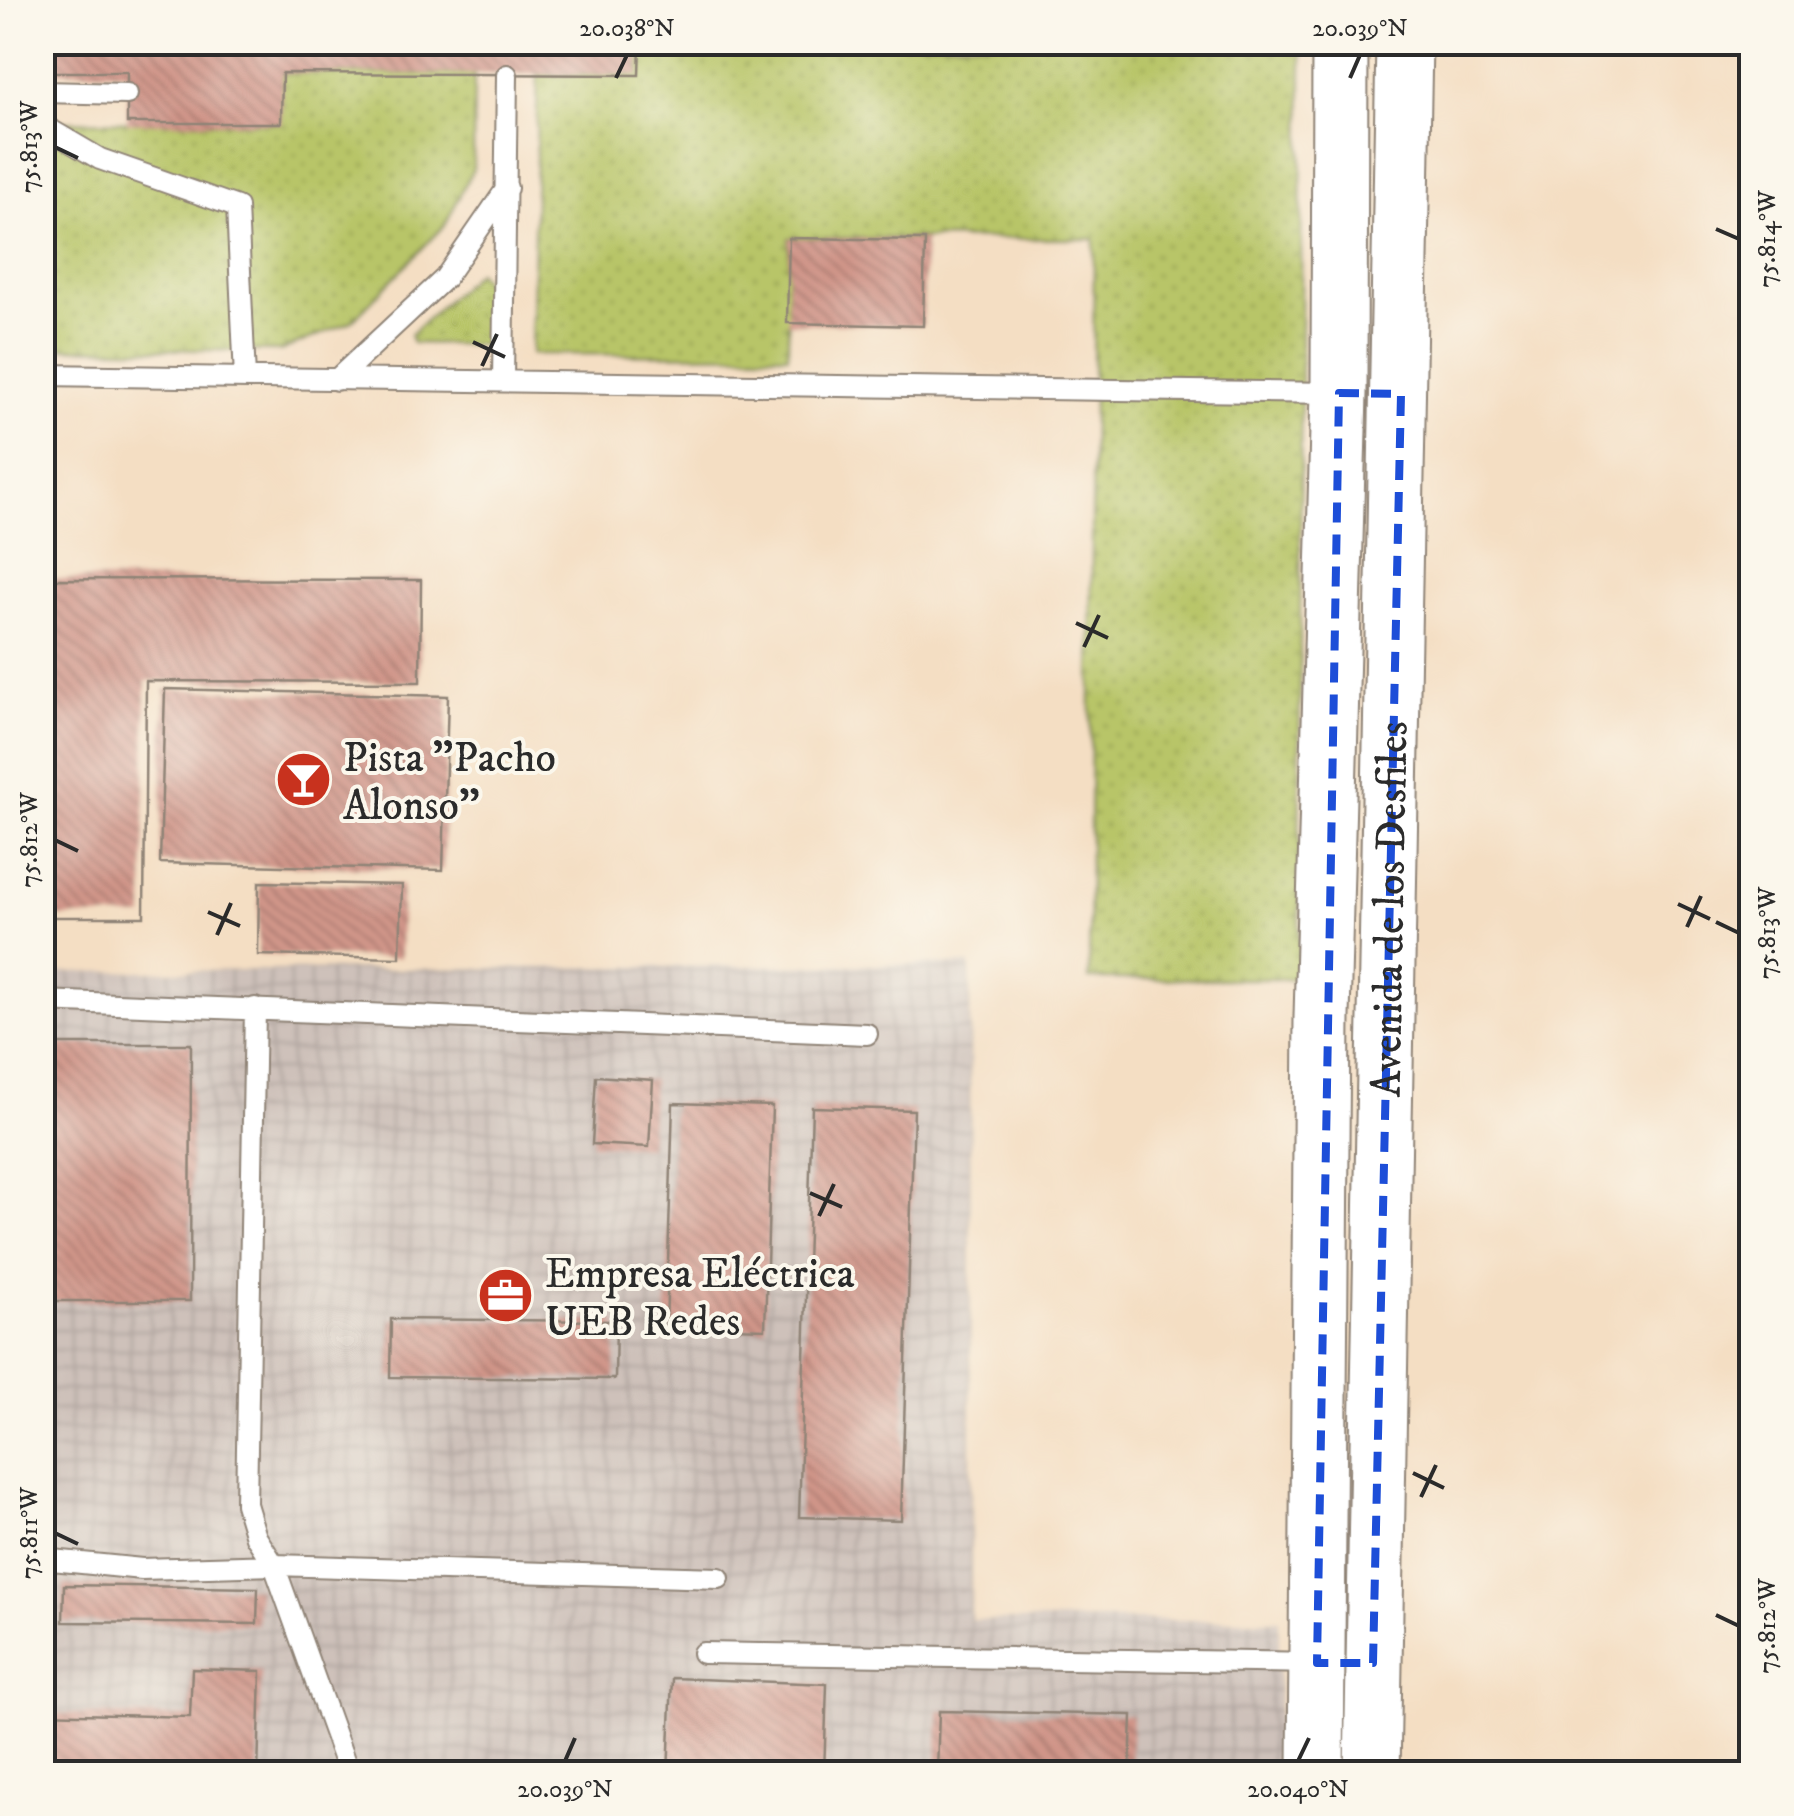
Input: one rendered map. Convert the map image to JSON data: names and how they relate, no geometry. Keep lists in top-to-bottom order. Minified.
{"streets":{"highway":["Avenida de los Desfiles"]},"places":{"bar":["Pista \"Pacho Alonso\""],"office":["Empresa Eléctrica UEB Redes"]},"coordinates":["20.038°N","20.039°N","75.813°W","75.814°W","75.812°W","75.811°W","20.040°N"]}
